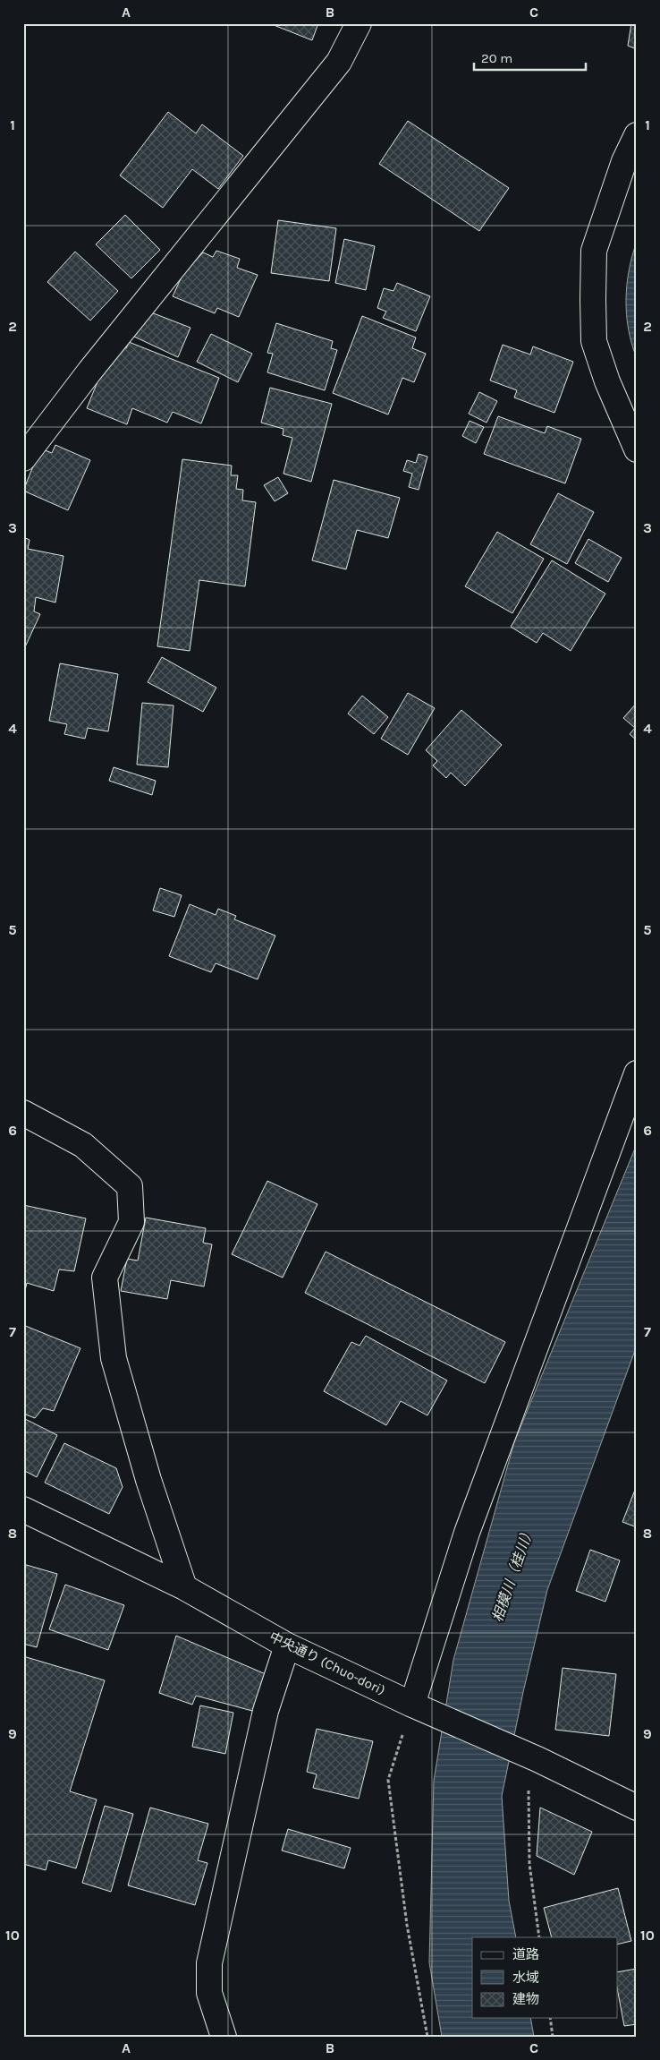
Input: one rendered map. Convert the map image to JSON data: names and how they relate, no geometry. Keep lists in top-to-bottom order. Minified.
{"streets":{"street":["中央通り (Chuo-dori)"]},"water":["相模川（桂川）"],"legend":["道路","水域","建物"],"scale_bar":"20 m","grid":{"columns":["A","B","C"],"rows":["1","2","3","4","5","6","7","8","9","10"]}}
